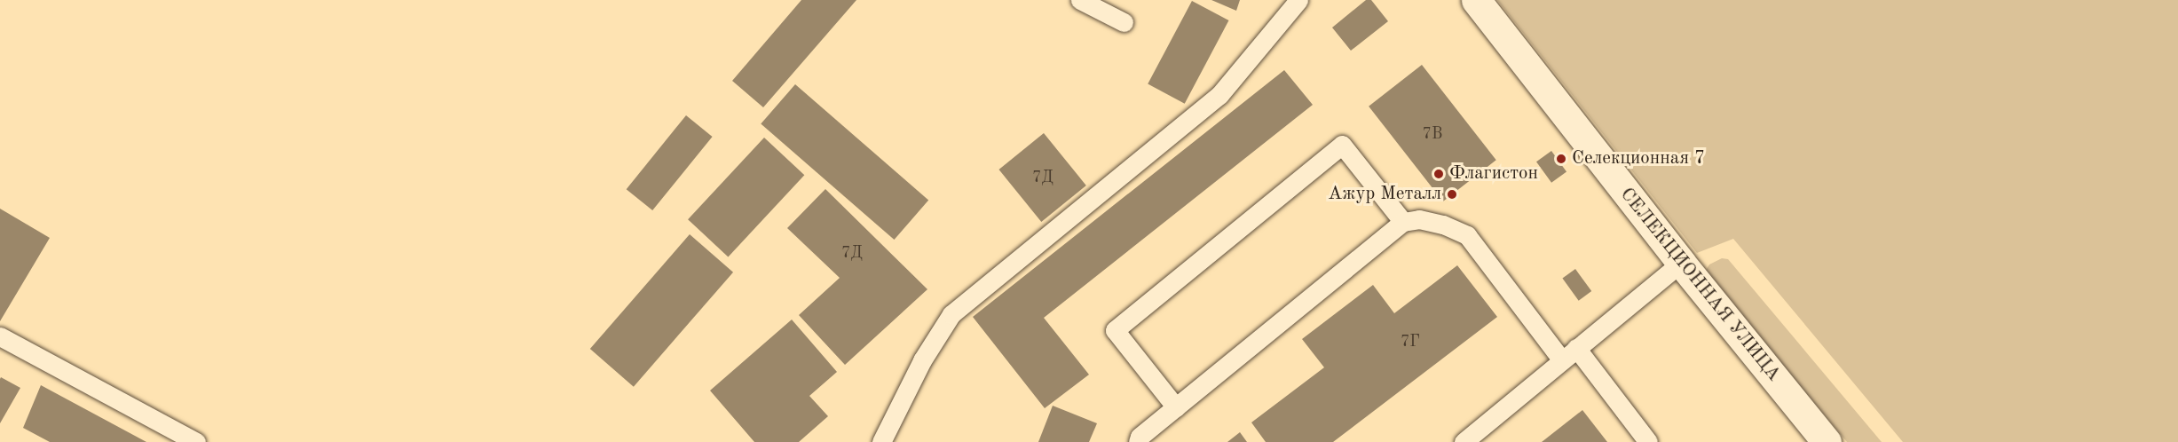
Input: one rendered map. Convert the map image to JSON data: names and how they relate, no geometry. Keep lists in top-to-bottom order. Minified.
{"streets":{"street":["СЕЛЕКЦИОННАЯ УЛИЦА"]},"places":["Селекционная 7","Флагистон","Ажур Металл"],"house_numbers":["7В","7Д","7Д","7Г"]}
